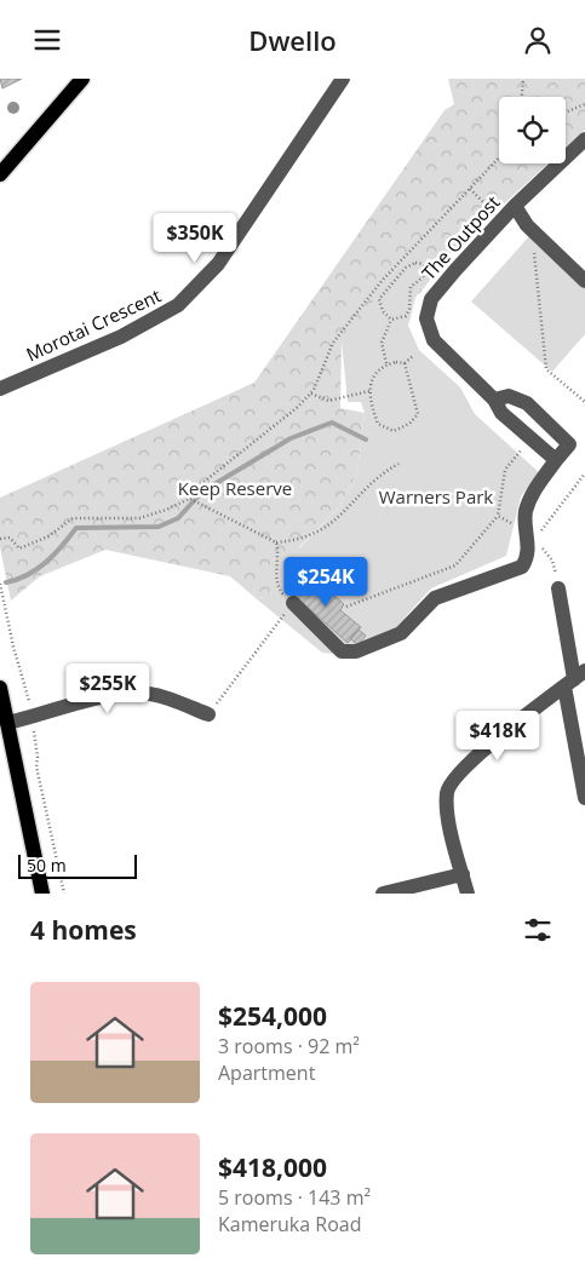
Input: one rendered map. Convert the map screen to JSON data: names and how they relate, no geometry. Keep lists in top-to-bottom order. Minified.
{"streets":{"street":["The Outpost","Morotai Crescent"]},"parks":["Keep Reserve","Warners Park"],"scale_bar":"50 m","page":{"header":"Dwello","price":["$350K","$254K","$255K","$418K"],"scale":"50 m","heading":"4 homes","list":[{"name":"$254,000","note":"3 rooms · 92 m² · Apartment"},{"name":"$418,000","note":"5 rooms · 143 m² · Kameruka Road"}]}}
